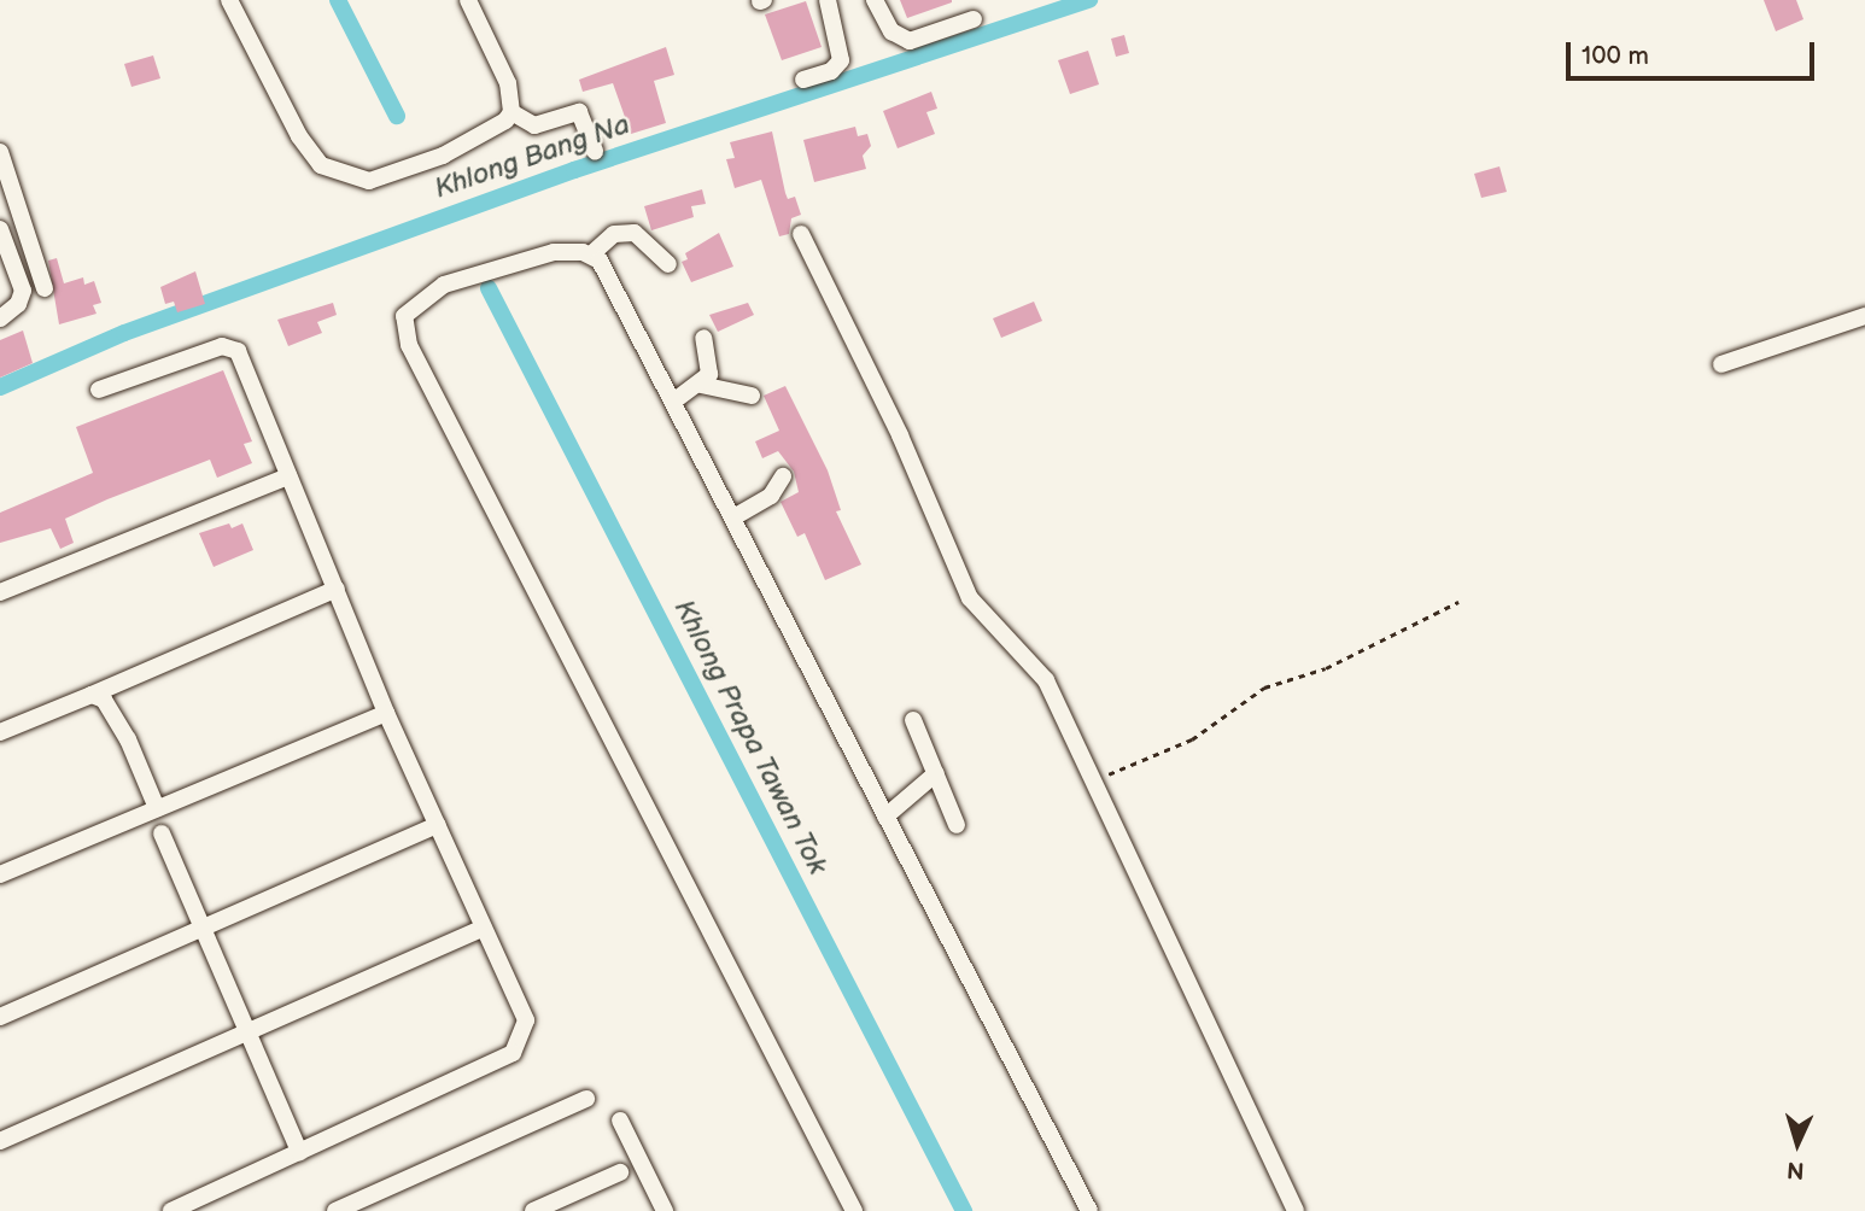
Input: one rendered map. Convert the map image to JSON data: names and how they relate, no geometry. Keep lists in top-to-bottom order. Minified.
{"water":["Khlong Bang Na","Khlong Prapa Tawan Tok"],"scale_bar":"100 m","north":"bottom"}
